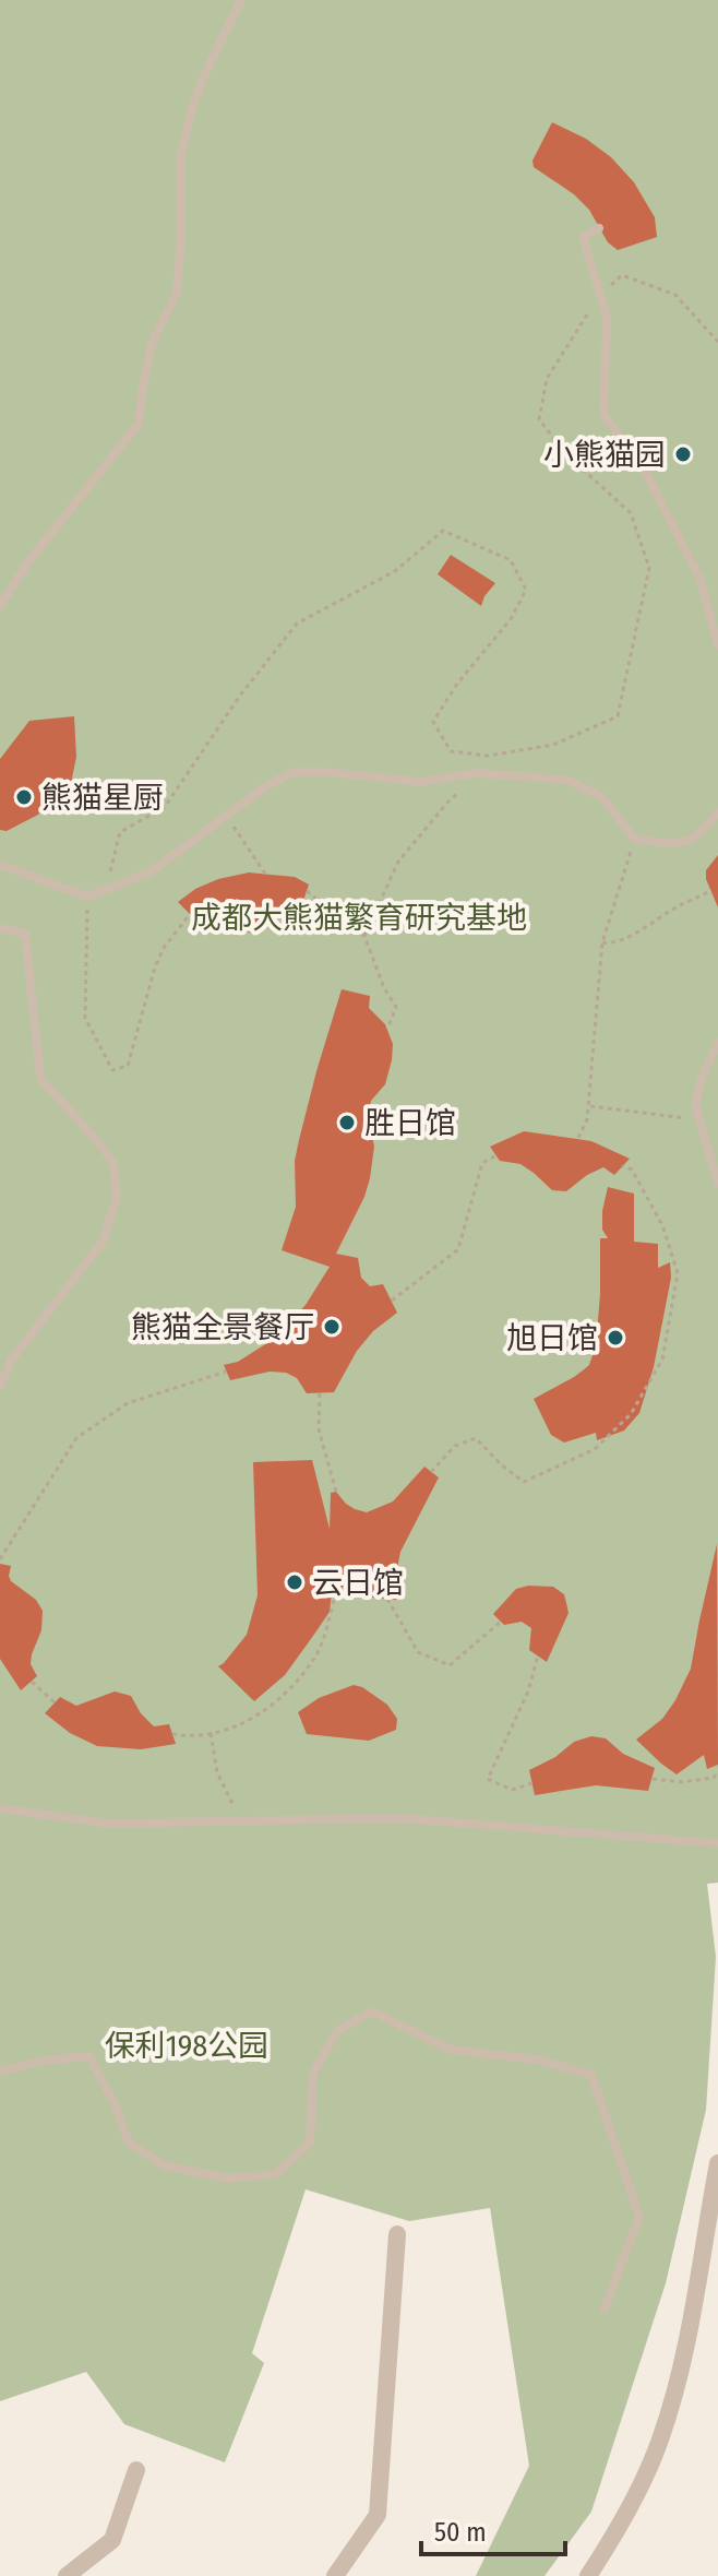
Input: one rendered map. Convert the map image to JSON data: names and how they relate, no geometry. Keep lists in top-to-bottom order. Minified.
{"parks":["成都大熊猫繁育研究基地","保利198公园"],"places":["小熊猫园","熊猫星厨","胜日馆","熊猫全景餐厅","旭日馆","云日馆"],"scale_bar":"50 m"}
